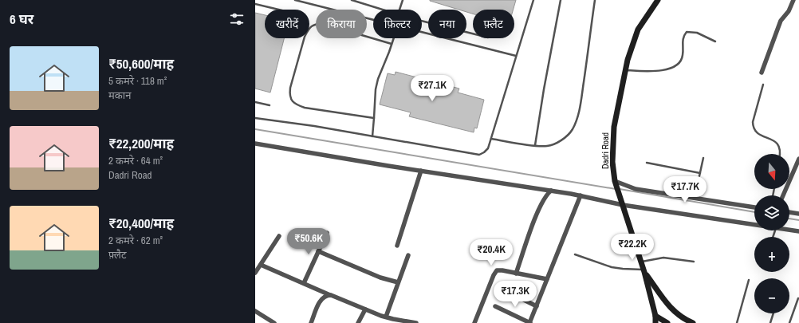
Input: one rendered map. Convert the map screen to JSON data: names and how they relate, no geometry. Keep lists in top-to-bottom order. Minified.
{"streets":{"main road":["Dadri Road"]},"north":"bottom","page":{"heading":"6 घर","chip":["खरीदें","किराया","फ़िल्टर","नया","फ़्लैट"],"list":[{"name":"₹50,600/माह","note":"5 कमरे · 118 m² · मकान"},{"name":"₹22,200/माह","note":"2 कमरे · 64 m² · Dadri Road"},{"name":"₹20,400/माह","note":"2 कमरे · 62 m² · फ़्लैट"}],"price":["₹27.1K","₹17.7K","₹50.6K","₹22.2K","₹20.4K","₹17.3K"],"map_buttons":["+","−"]}}
